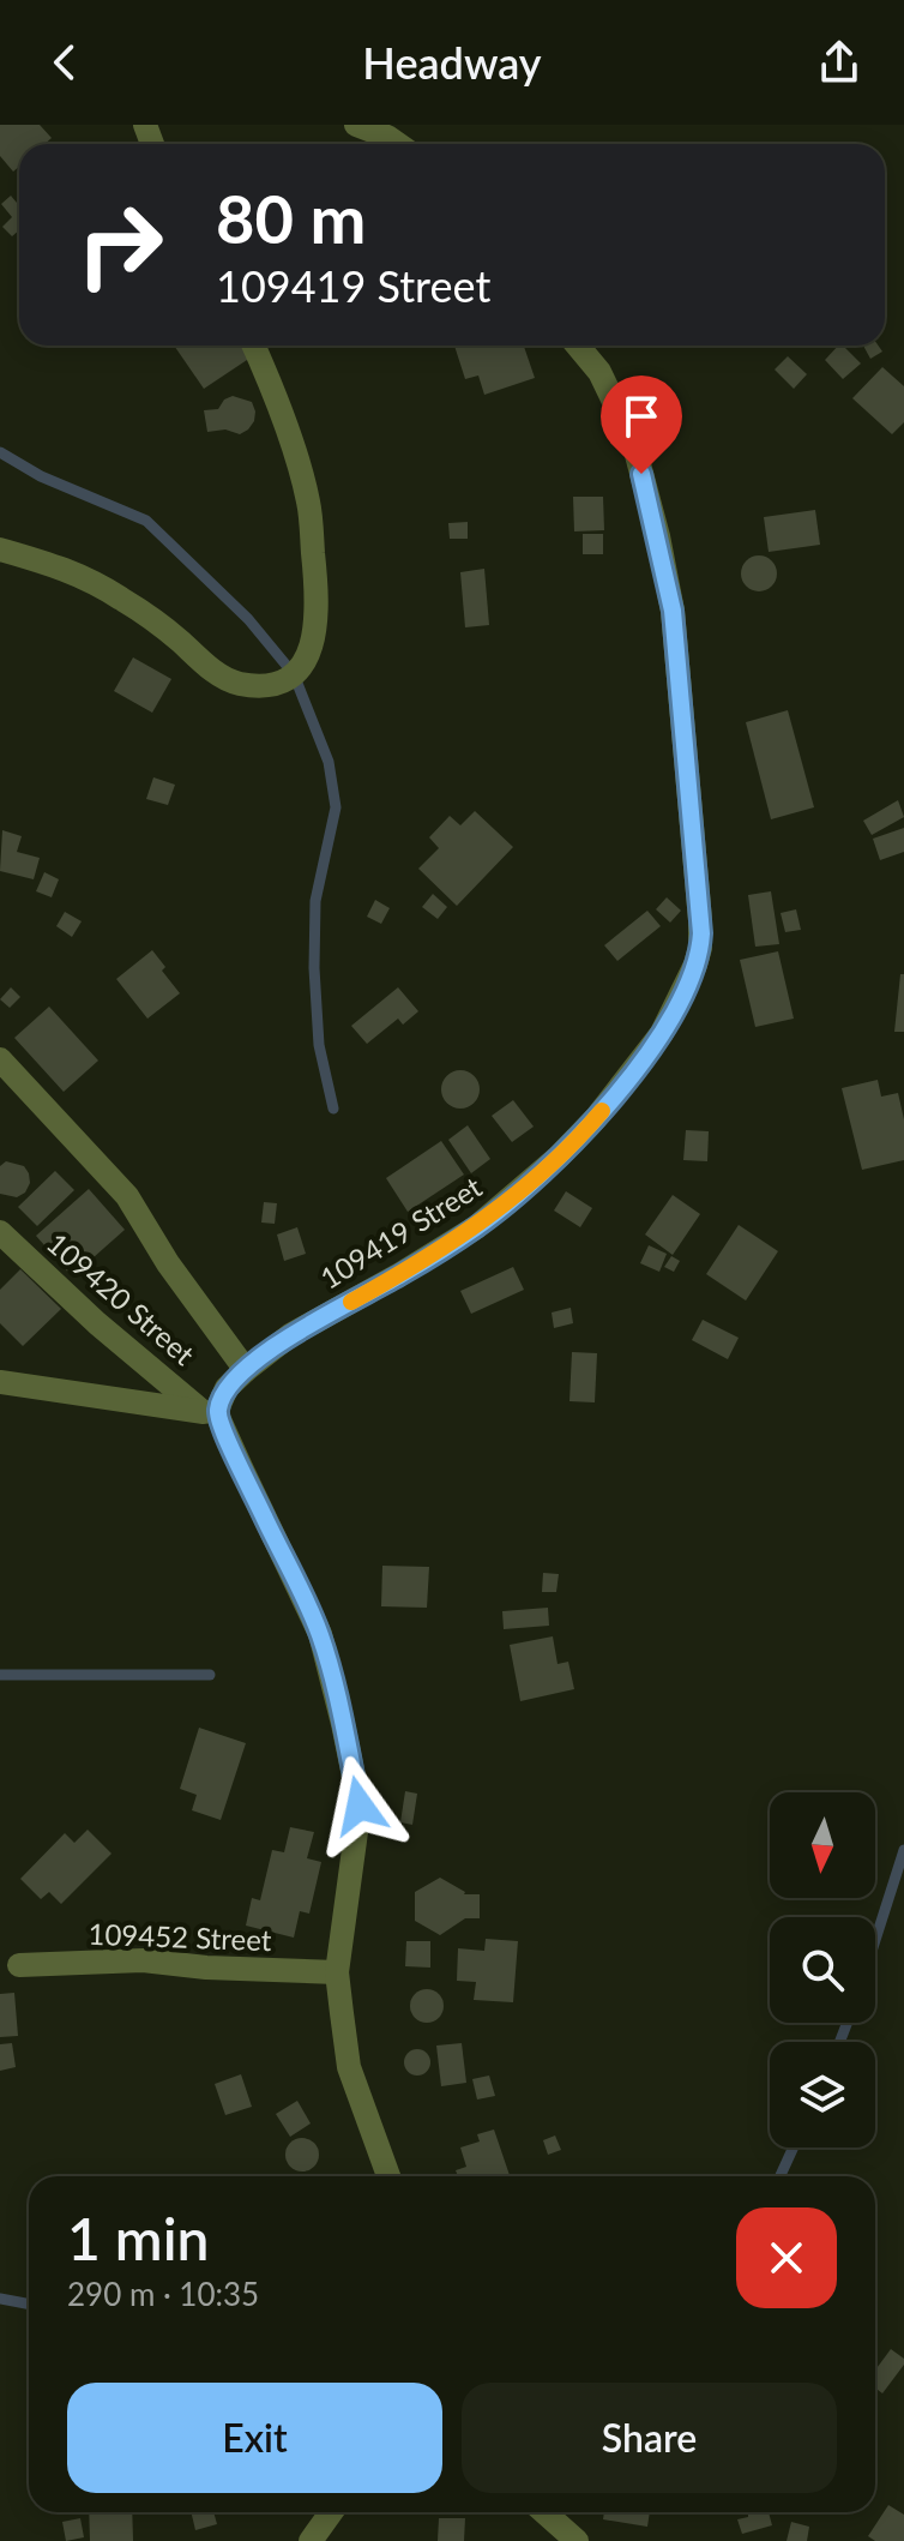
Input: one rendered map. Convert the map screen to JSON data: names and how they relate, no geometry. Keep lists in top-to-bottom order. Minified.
{"streets":{"street":["109419 Street","109420 Street","109452 Street"]},"crossings":[["109419 Street","109420 Street"]],"north":"bottom","page":{"header":"Headway","turn":["80 m","109419 Street"],"heading":["1 min","290 m · 10:35"],"buttons":["Exit","Share"]}}
